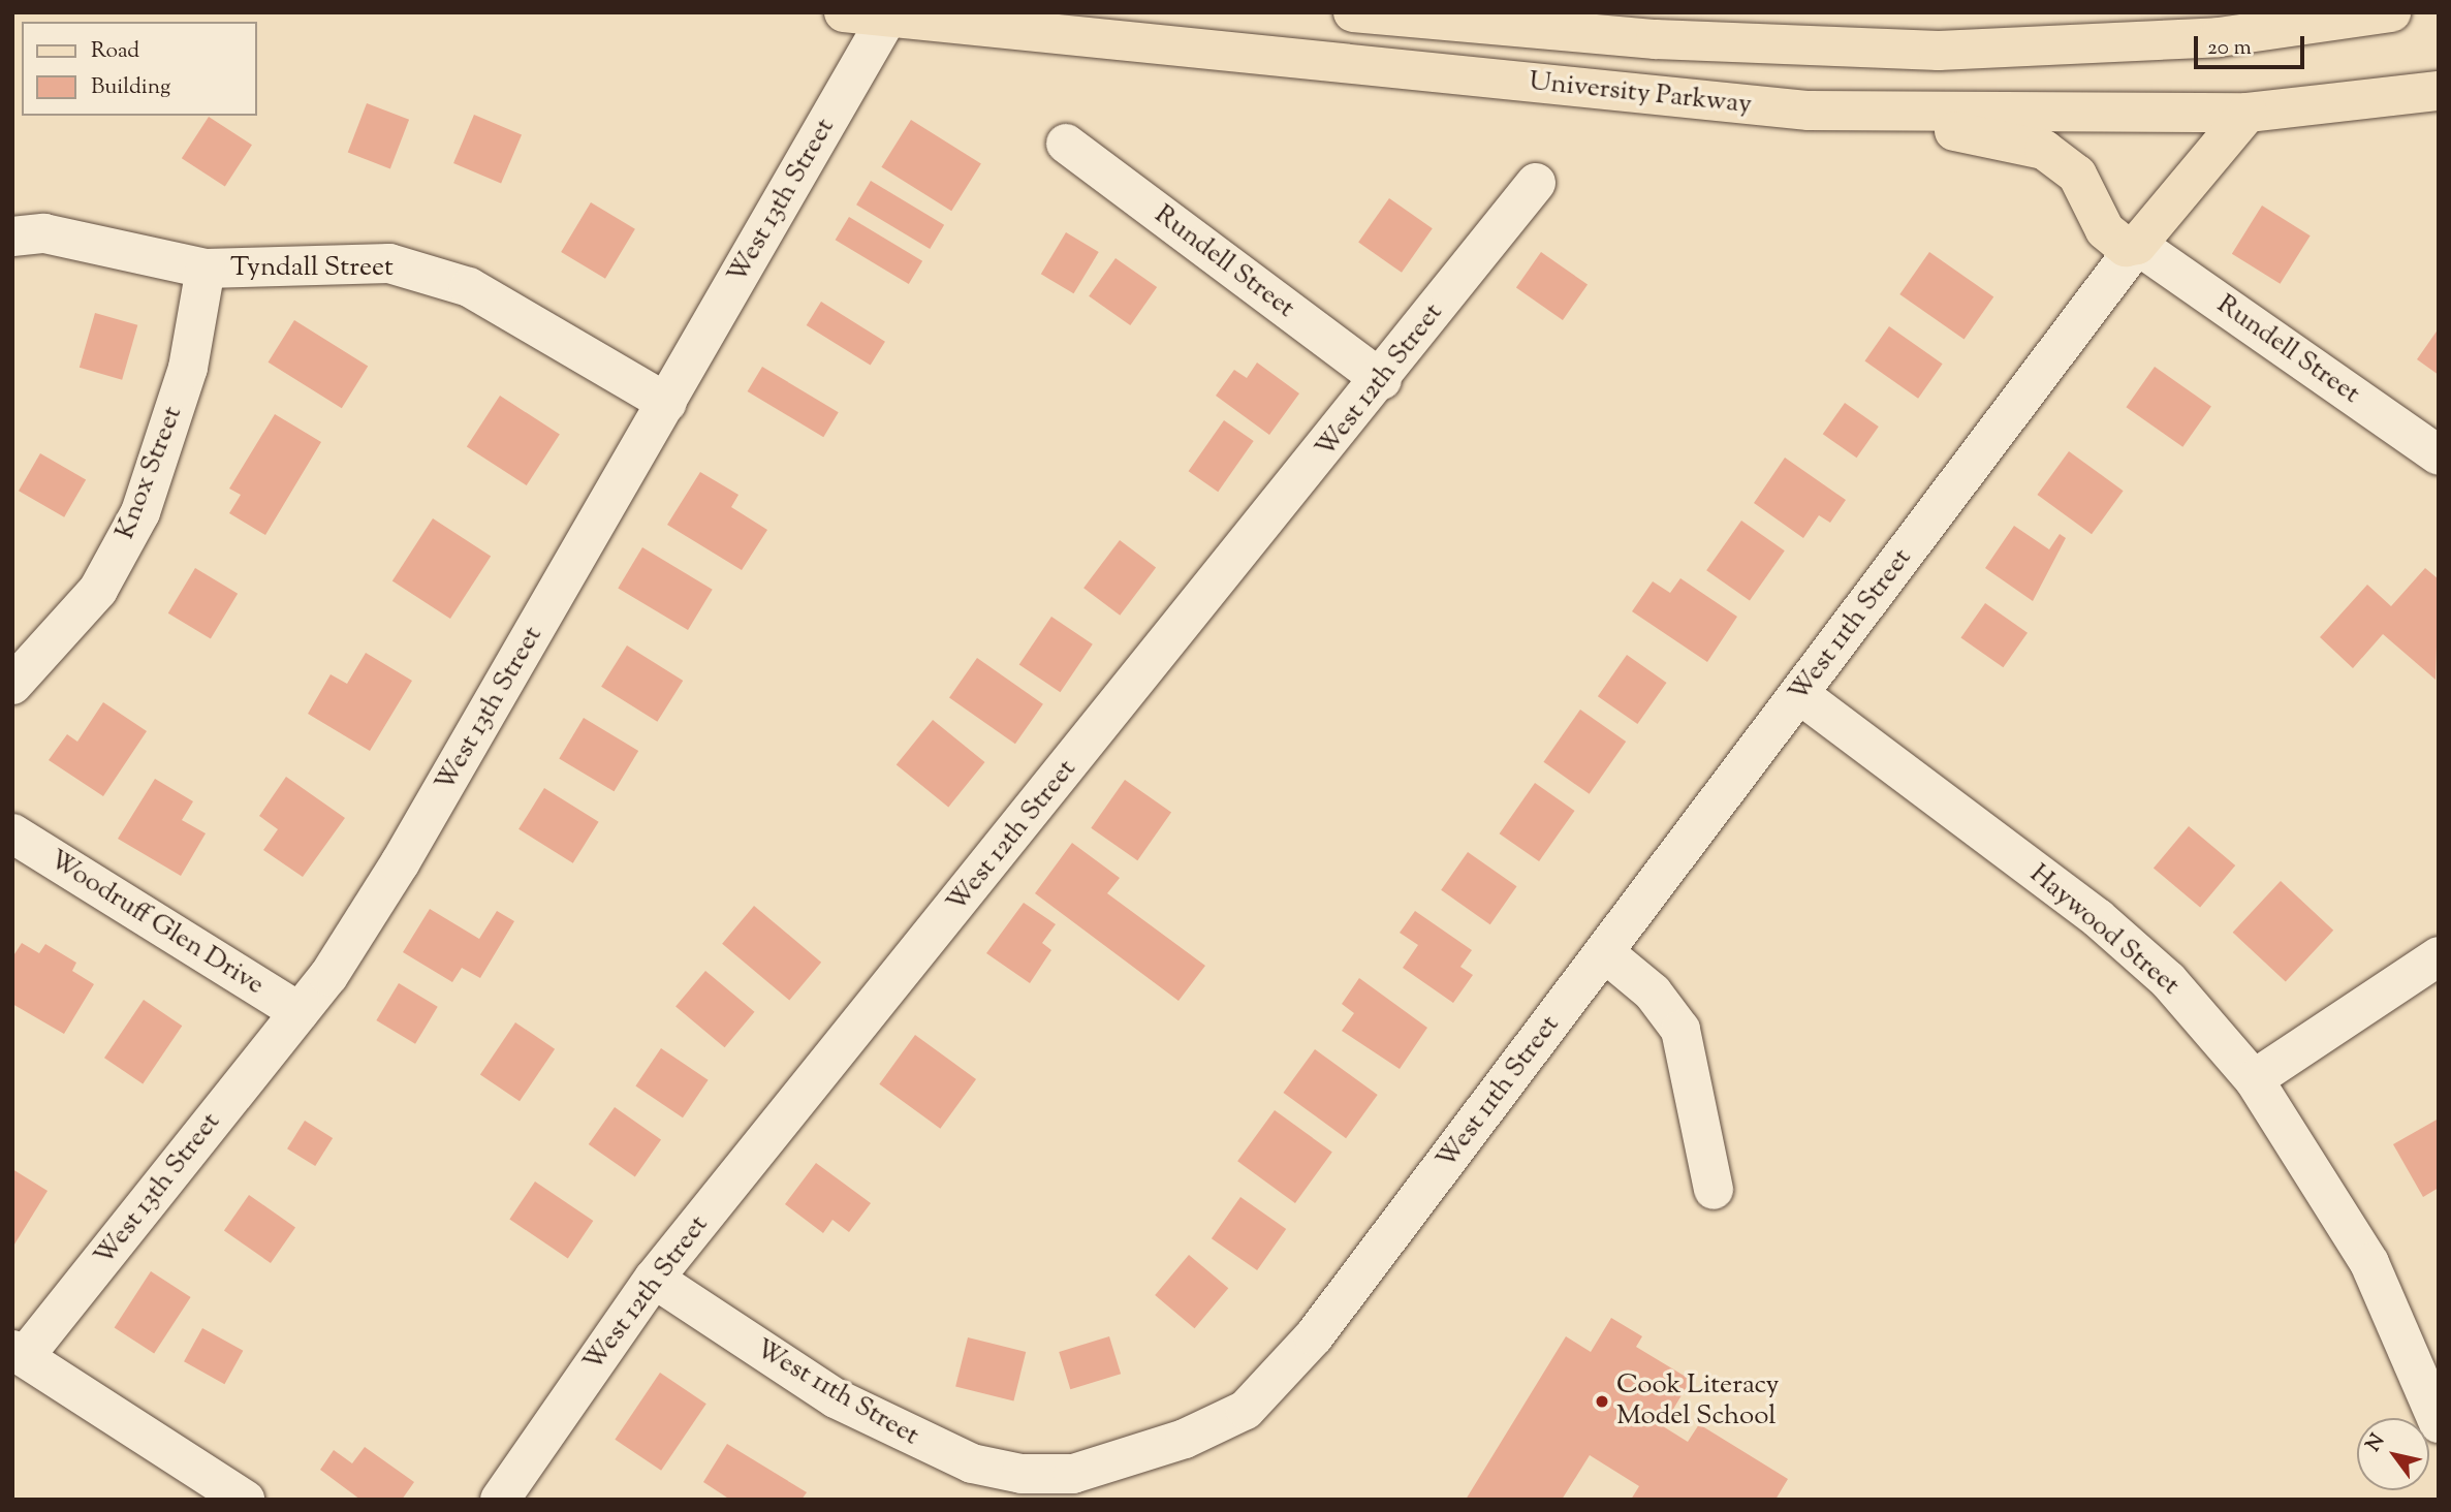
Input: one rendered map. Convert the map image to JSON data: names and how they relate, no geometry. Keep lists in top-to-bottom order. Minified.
{"streets":{"main road":["University Parkway"],"street":["West 13th Street","Rundell Street","Tyndall Street","West 12th Street","Knox Street","West 11th Street","Woodruff Glen Drive","Haywood Street"]},"crossings":[["University Parkway","West 13th Street"],["West 13th Street","Tyndall Street"],["West 13th Street","Woodruff Glen Drive"],["Rundell Street","West 12th Street"],["Rundell Street","West 11th Street"],["Tyndall Street","Knox Street"],["West 12th Street","West 11th Street"],["West 11th Street","Haywood Street"]],"places":["Cook Literacy Model School"],"legend":["Road","Building"],"scale_bar":"20 m","north":"top left"}
